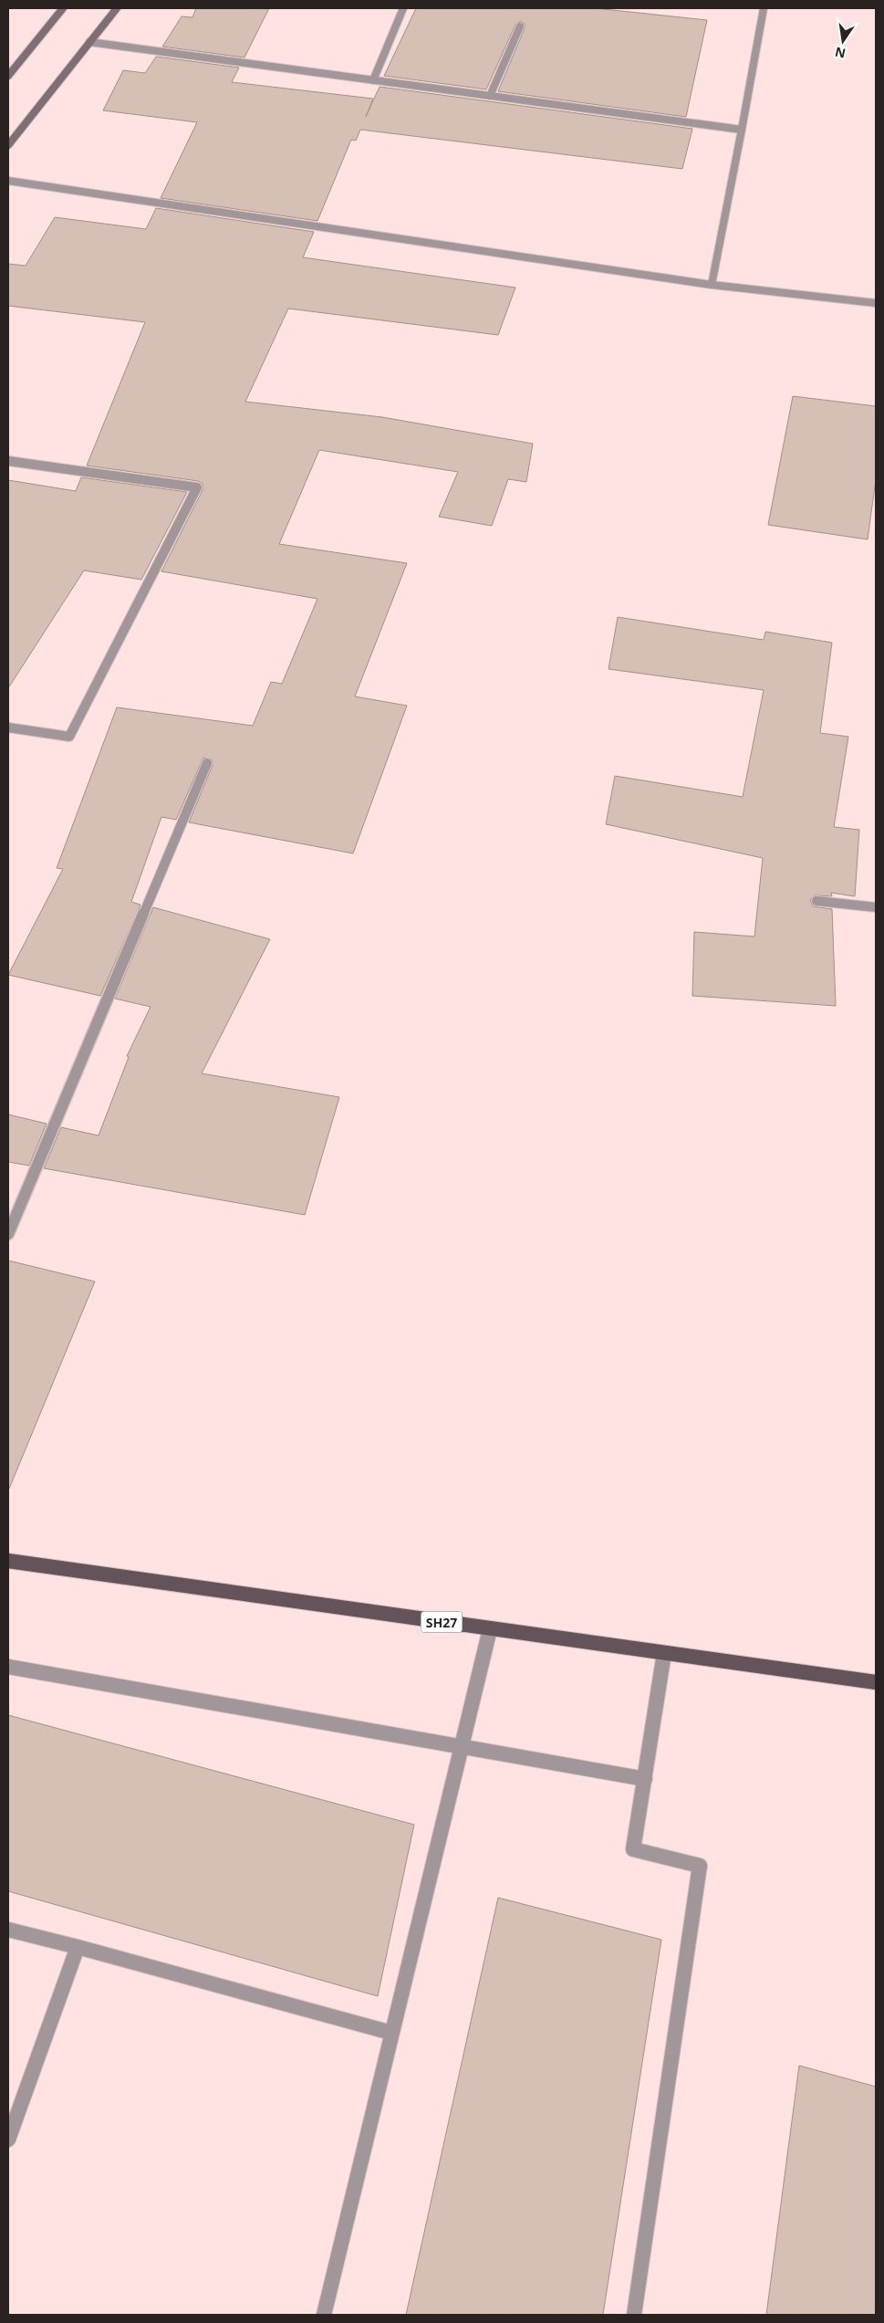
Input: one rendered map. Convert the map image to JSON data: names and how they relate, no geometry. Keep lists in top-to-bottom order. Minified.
{"streets":{"main road":["SH27"]},"north":"bottom"}
